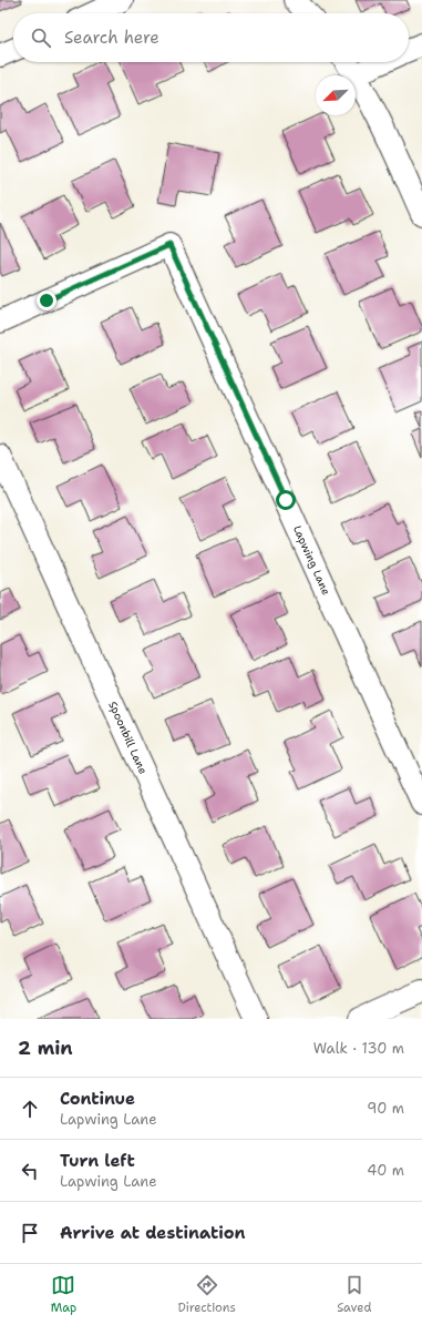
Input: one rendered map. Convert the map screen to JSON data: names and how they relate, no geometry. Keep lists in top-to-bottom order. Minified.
{"streets":{"street":["Lapwing Lane","Spoonbill Lane"]},"north":"bottom left","page":{"search":"Search here","heading":["2 min","Walk · 130 m"],"list":[["Continue","Lapwing Lane","90 m"],["Turn left","Lapwing Lane","40 m"],"Arrive at destination"],"nav":["Map","Directions","Saved"]}}
